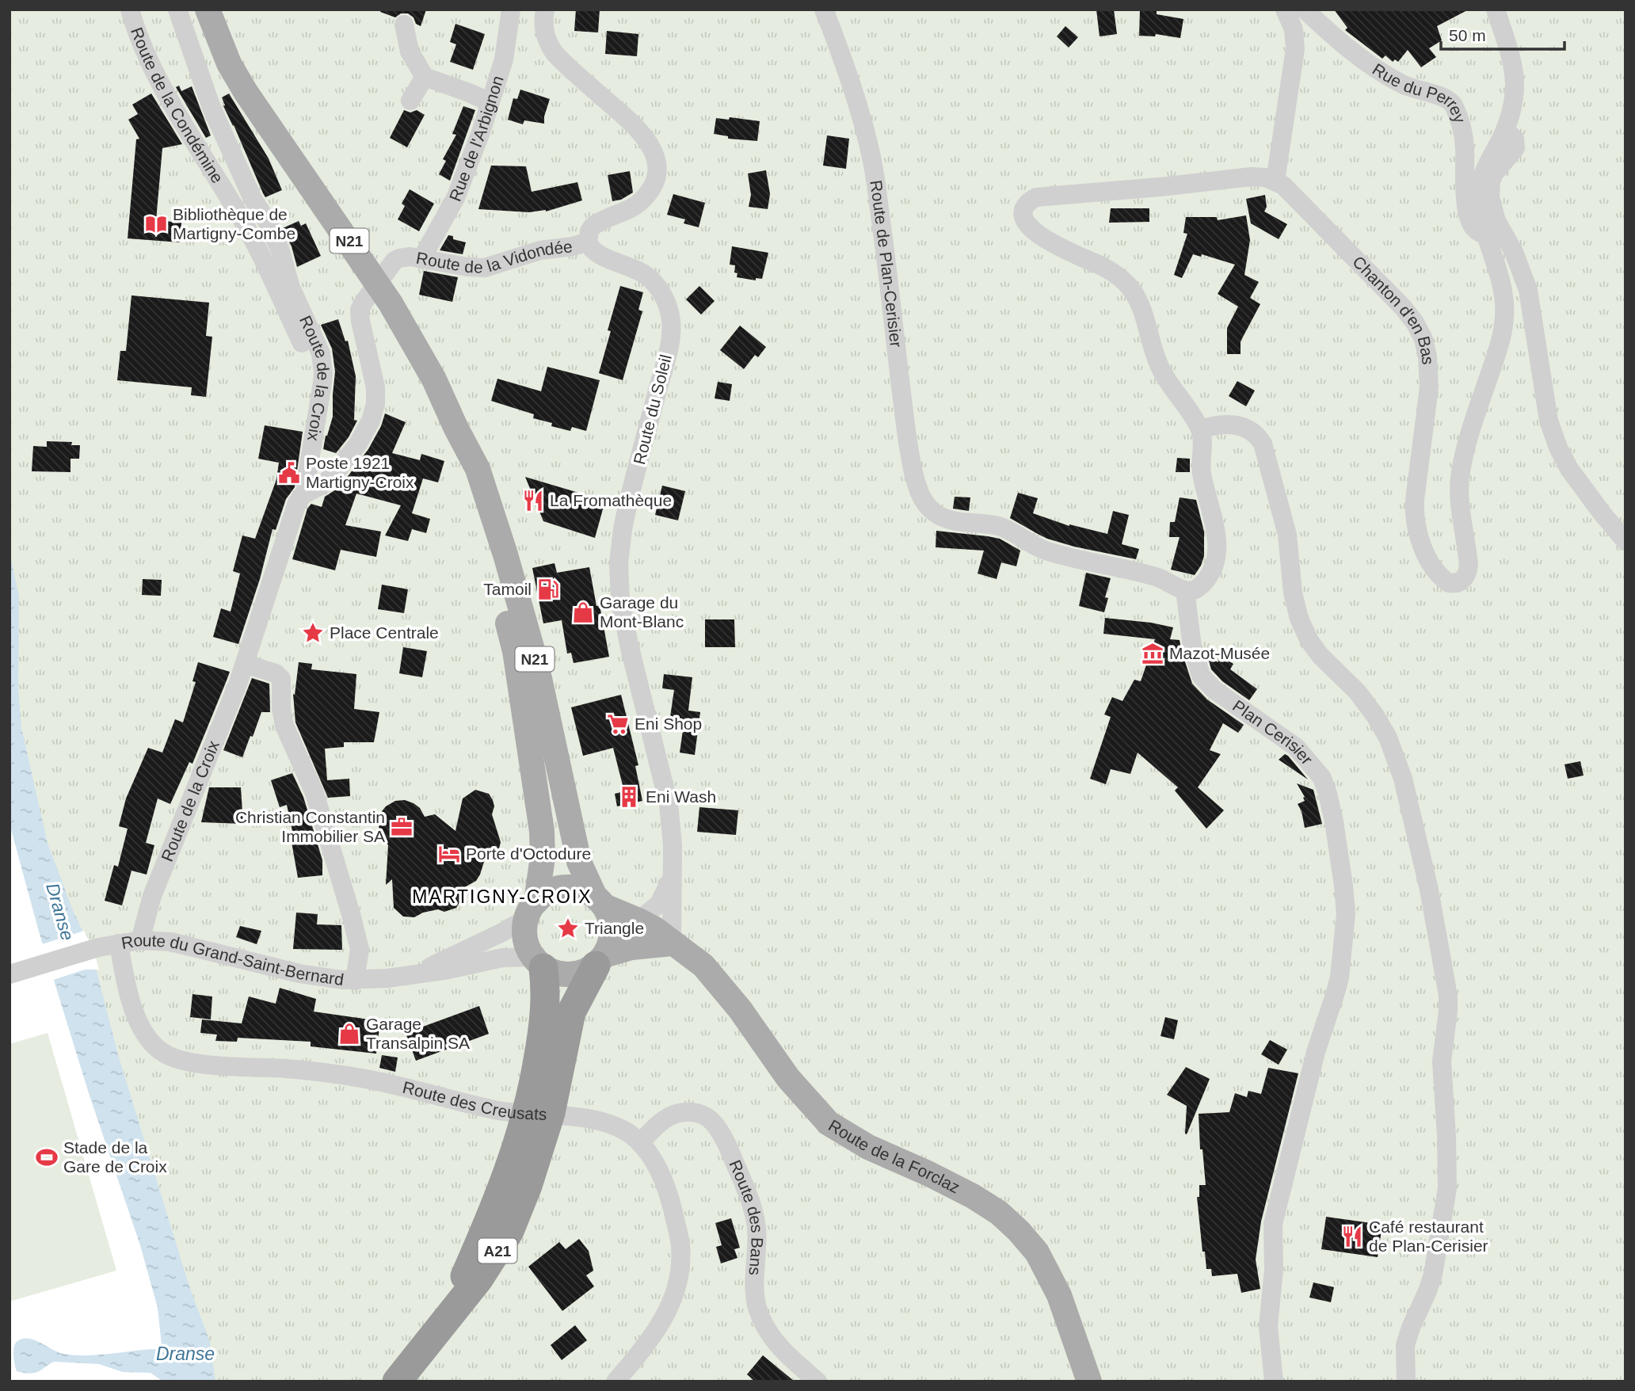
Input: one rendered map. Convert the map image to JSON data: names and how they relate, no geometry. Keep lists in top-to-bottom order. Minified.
{"streets":{"highway":["A21"],"main road":["N21","Route de la Forclaz"],"street":["Rue du Perrey","Route de la Condémine","Rue de l'Arbignon","Route de la Vidondée","Route de Plan-Cerisier","Chanton d'en Bas","Route de la Croix","Route du Soleil","Plan Cerisier","Route du Grand-Saint-Bernard","Route des Creusats","Route des Bans"]},"crossings":[["Rue du Perrey","Chanton d'en Bas"],["Route de la Condémine","Route de la Croix"],["Rue de l'Arbignon","Route de la Vidondée"],["N21","Route du Grand-Saint-Bernard"],["N21","Route de la Forclaz"],["N21","A21"],["Route de la Vidondée","Route de la Croix"],["Route de la Vidondée","Route du Soleil"],["Route de Plan-Cerisier","Plan Cerisier"],["Route de la Croix","Route du Grand-Saint-Bernard"],["Route du Soleil","Route de la Forclaz"],["Route du Grand-Saint-Bernard","Route des Creusats"],["Route du Grand-Saint-Bernard","Route de la Forclaz"],["Route du Grand-Saint-Bernard","A21"],["Route des Creusats","Route des Bans"],["Route de la Forclaz","A21"]],"districts":["MARTIGNY-CROIX"],"water":["Dranse"],"places":{"library":["Bibliothèque de Martigny-Combe"],"public building":["Poste 1921 Martigny-Croix"],"restaurant":["La Fromathèque","Café restaurant de Plan-Cerisier"],"fuel station":["Tamoil"],"shop":["Garage du Mont-Blanc","Garage Transalpin SA"],"place":["Place Centrale","Triangle"],"museum":["Mazot-Musée"],"supermarket":["Eni Shop"],"building":["Eni Wash"],"office":["Christian Constantin Immobilier SA"],"hotel":["Porte d'Octodure"],"sports":["Stade de la Gare de Croix"]},"scale_bar":"50 m"}
